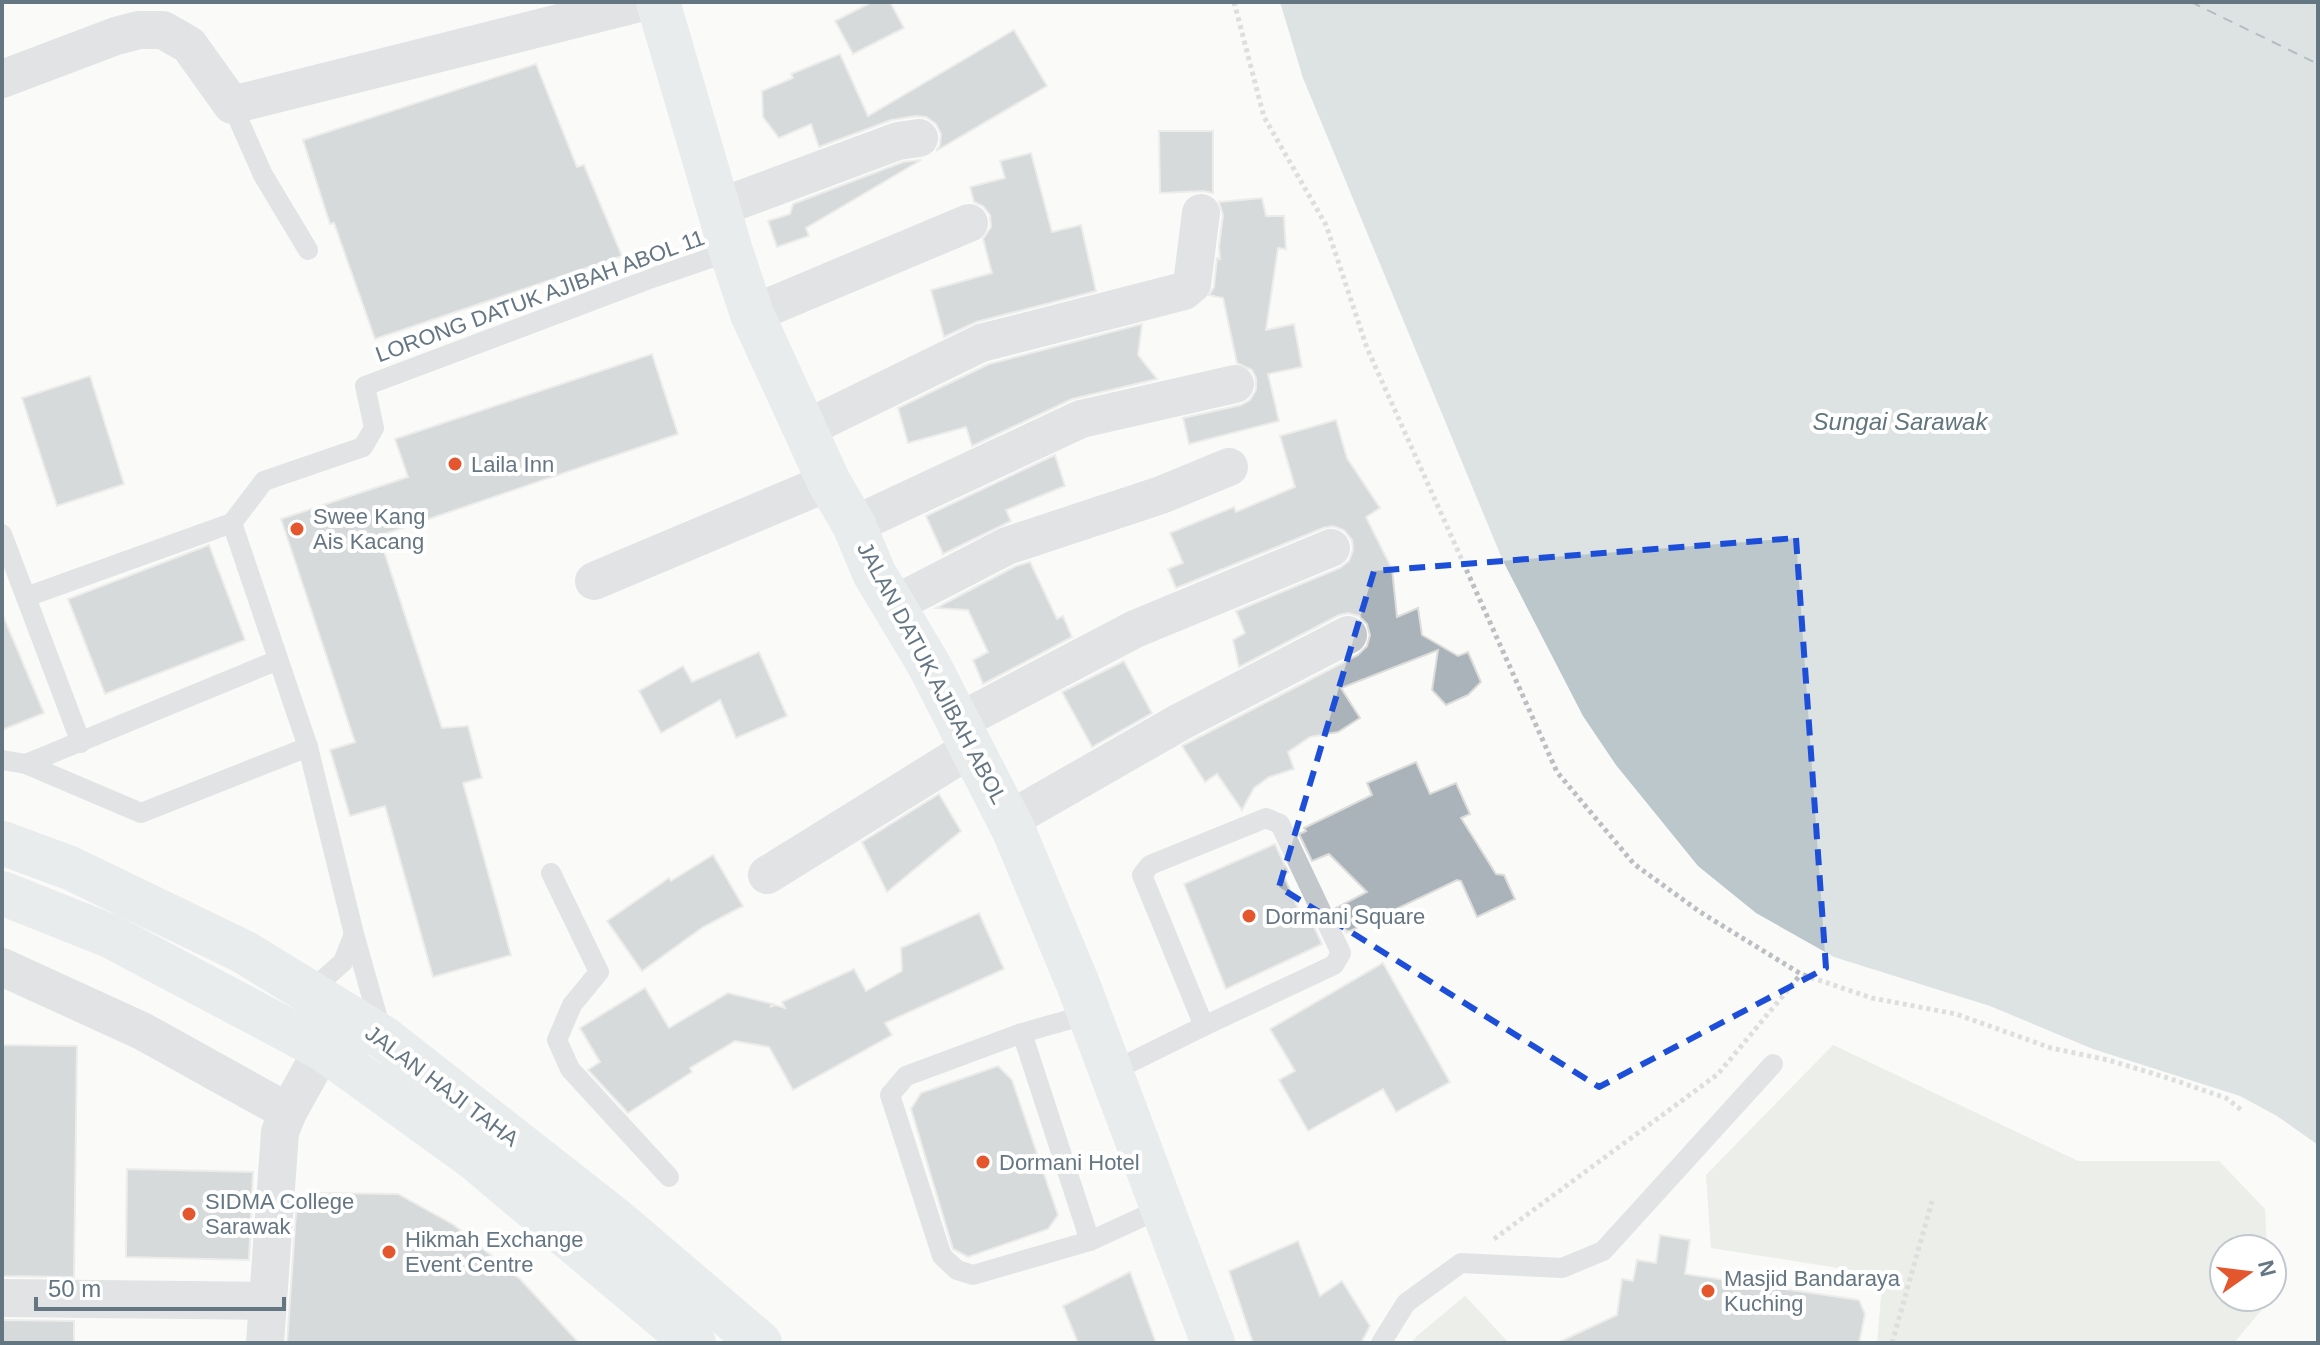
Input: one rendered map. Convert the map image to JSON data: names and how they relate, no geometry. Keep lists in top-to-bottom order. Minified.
{"streets":{"main road":["JALAN DATUK AJIBAH ABOL","JALAN HAJI TAHA"],"lane":["LORONG DATUK AJIBAH ABOL 11"]},"crossings":[["LORONG DATUK AJIBAH ABOL 11","JALAN DATUK AJIBAH ABOL"]],"water":["Sungai Sarawak"],"places":["Laila Inn","Swee Kang Ais Kacang","Dormani Square","Dormani Hotel","SIDMA College Sarawak","Hikmah Exchange Event Centre","Masjid Bandaraya Kuching"],"scale_bar":"50 m","north":"right"}
